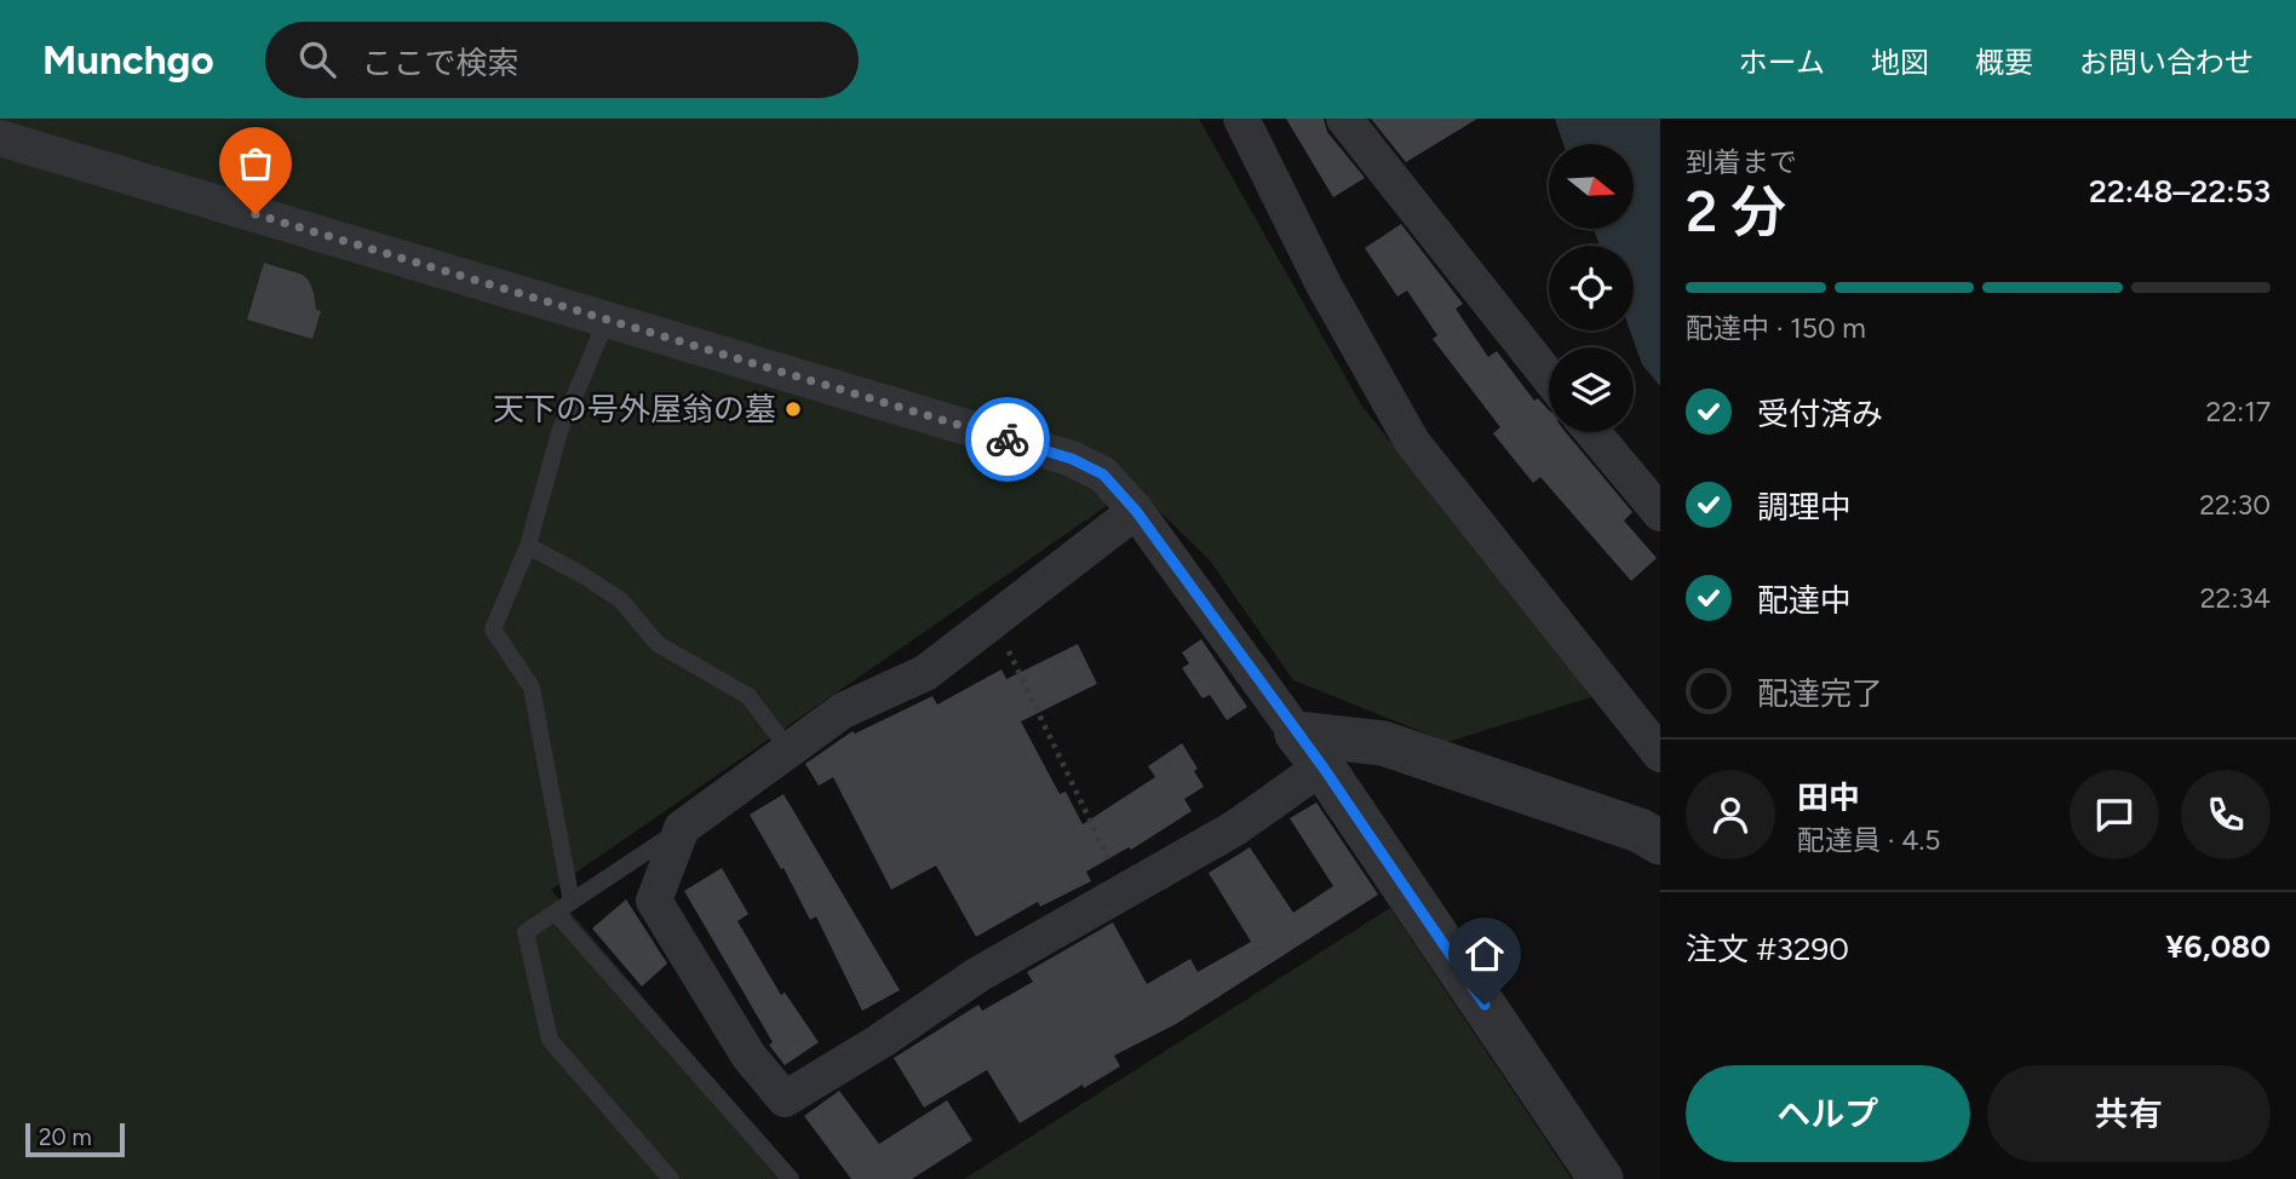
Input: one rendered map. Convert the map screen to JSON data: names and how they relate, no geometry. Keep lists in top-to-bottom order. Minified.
{"places":["天下の号外屋翁の墓"],"scale_bar":"20 m","north":"right","page":{"header":"Munchgo","search":"ここで検索","nav":["ホーム","地図","概要","お問い合わせ"],"heading":["2 分","到着まで","22:48–22:53"],"panel":["田中","配達員 · 4.5","注文 #3290","¥6,080"],"bar":"配達中 · 150 m","list":[["受付済み","22:17"],["調理中","22:30"],["配達中","22:34"],"配達完了"],"buttons":["ヘルプ","共有"],"scale":"20 m"}}
